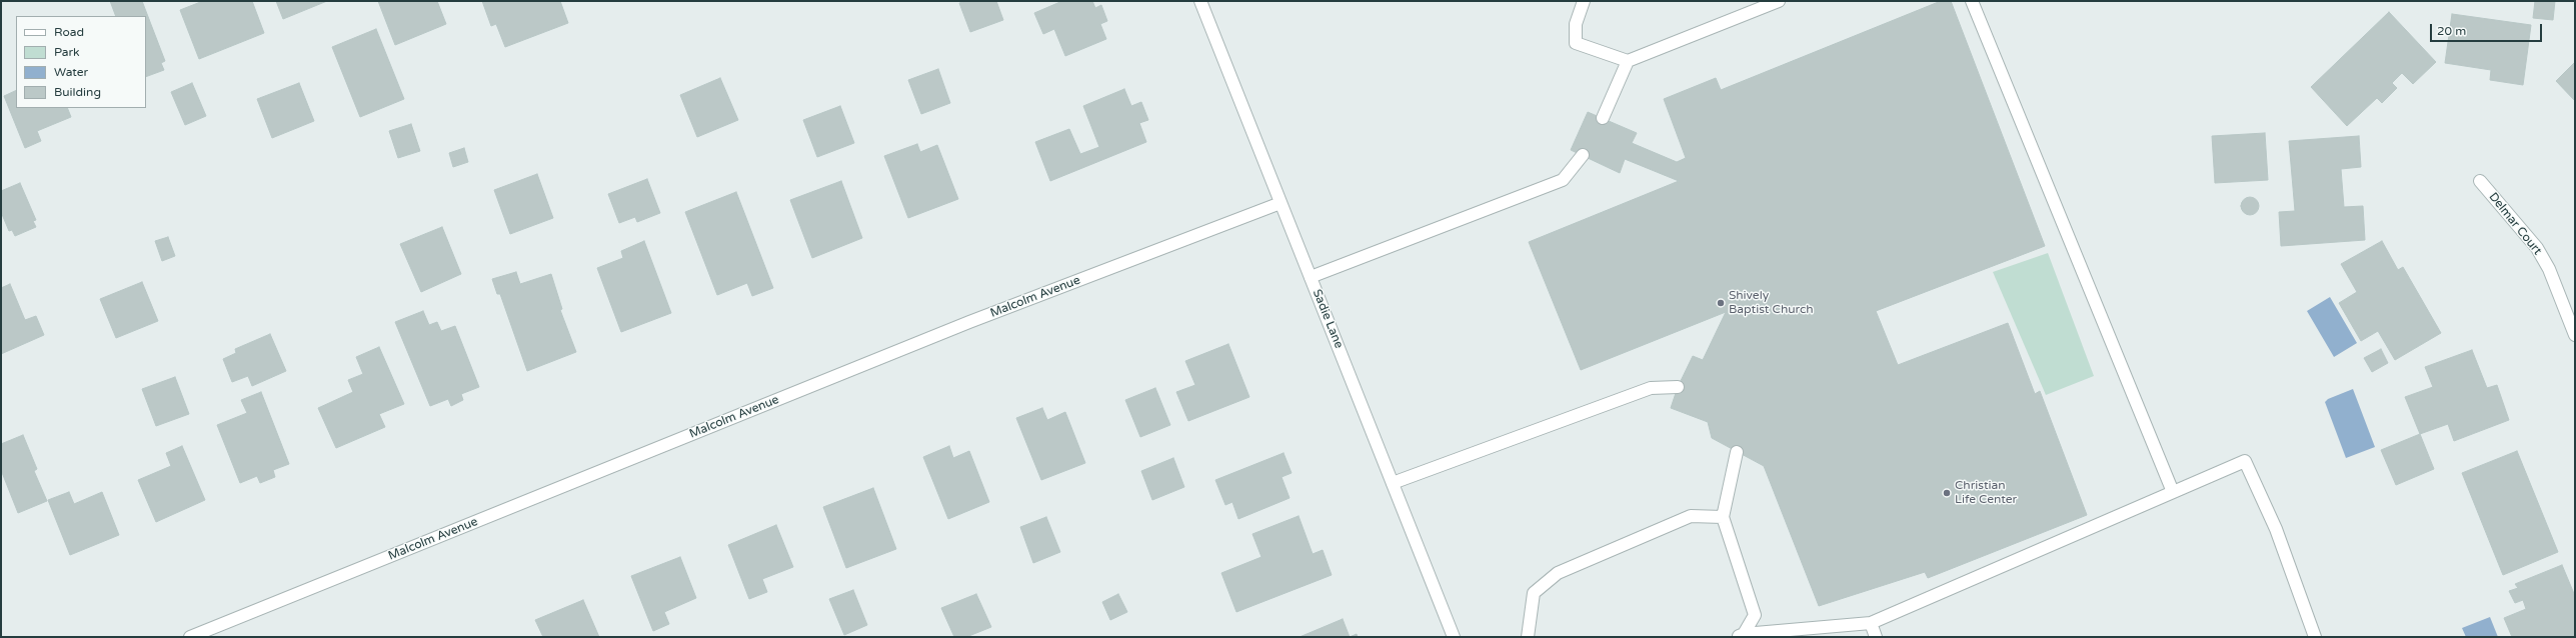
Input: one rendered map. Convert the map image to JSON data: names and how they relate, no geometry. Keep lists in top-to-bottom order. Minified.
{"streets":{"street":["Delmar Court","Malcolm Avenue","Sadie Lane"]},"crossings":[["Malcolm Avenue","Sadie Lane"]],"places":["Shively Baptist Church","Christian Life Center"],"legend":["Road","Park","Water","Building"],"scale_bar":"20 m"}
